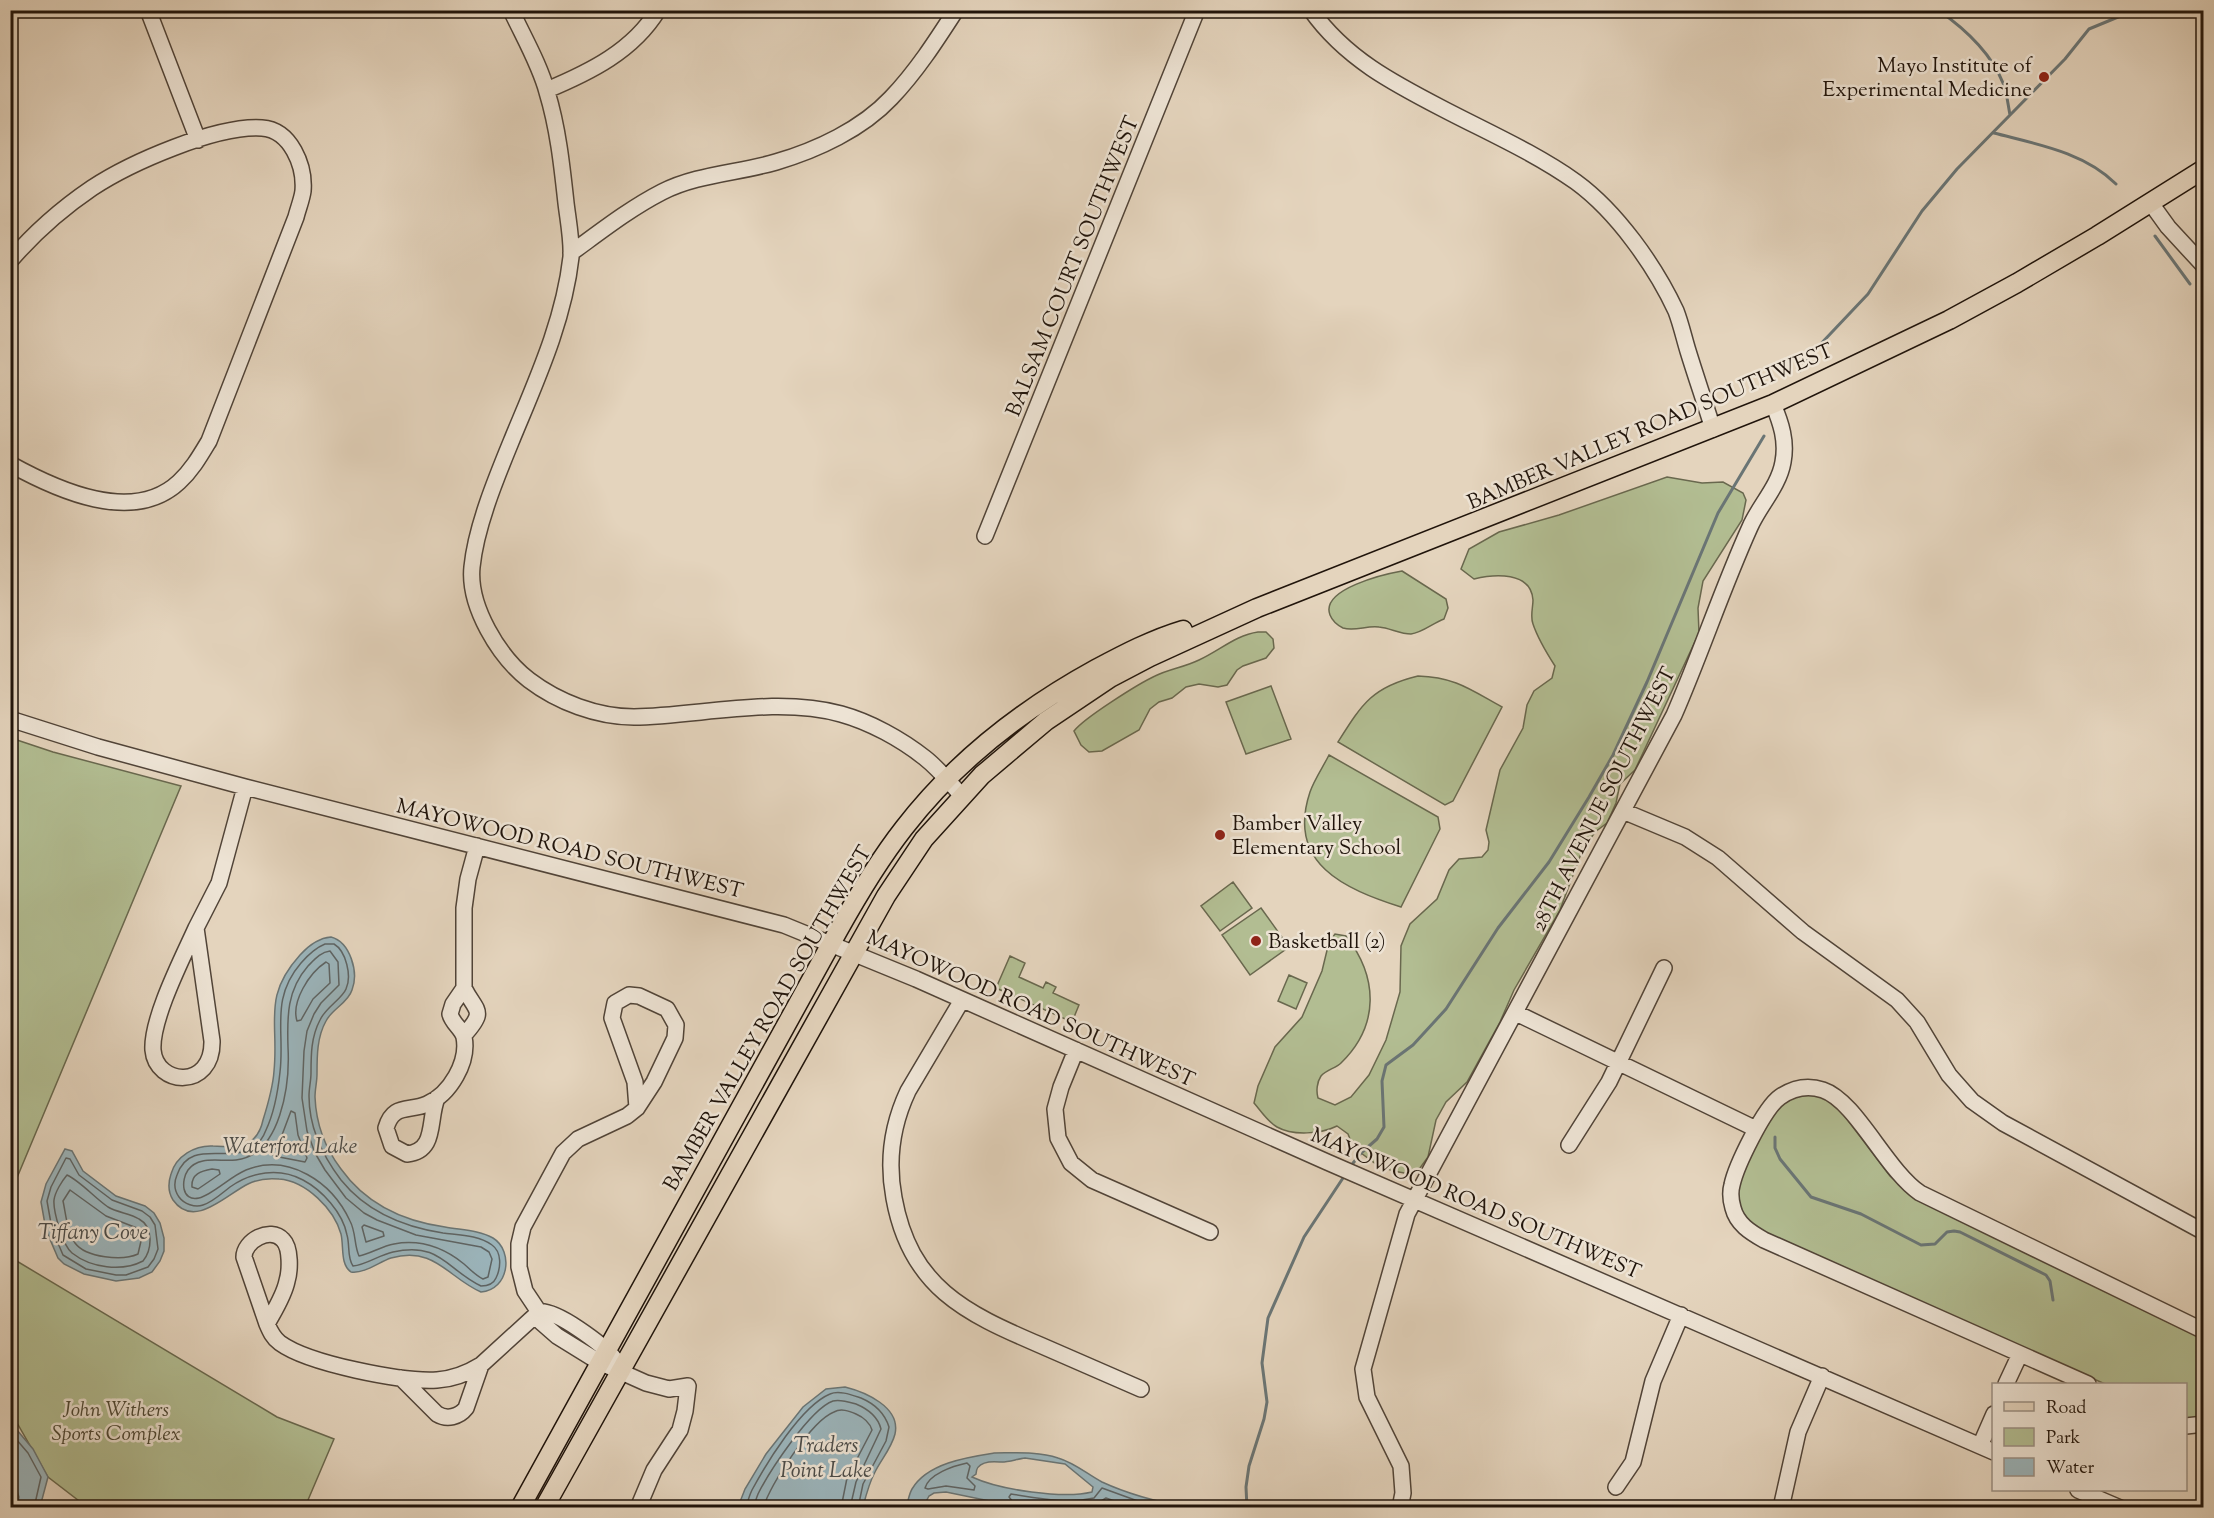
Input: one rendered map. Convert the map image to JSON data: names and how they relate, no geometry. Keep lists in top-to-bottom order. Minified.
{"streets":{"main road":["BAMBER VALLEY ROAD SOUTHWEST"],"street":["BALSAM COURT SOUTHWEST","28TH AVENUE SOUTHWEST","MAYOWOOD ROAD SOUTHWEST"]},"crossings":[["BAMBER VALLEY ROAD SOUTHWEST","28TH AVENUE SOUTHWEST"],["BAMBER VALLEY ROAD SOUTHWEST","MAYOWOOD ROAD SOUTHWEST"],["28TH AVENUE SOUTHWEST","MAYOWOOD ROAD SOUTHWEST"]],"water":["Waterford Lake","Tiffany Cove","Traders Point Lake"],"parks":["John Withers Sports Complex"],"places":["Mayo Institute of Experimental Medicine","Bamber Valley Elementary School","Basketball (2)"],"legend":["Road","Park","Water"]}
